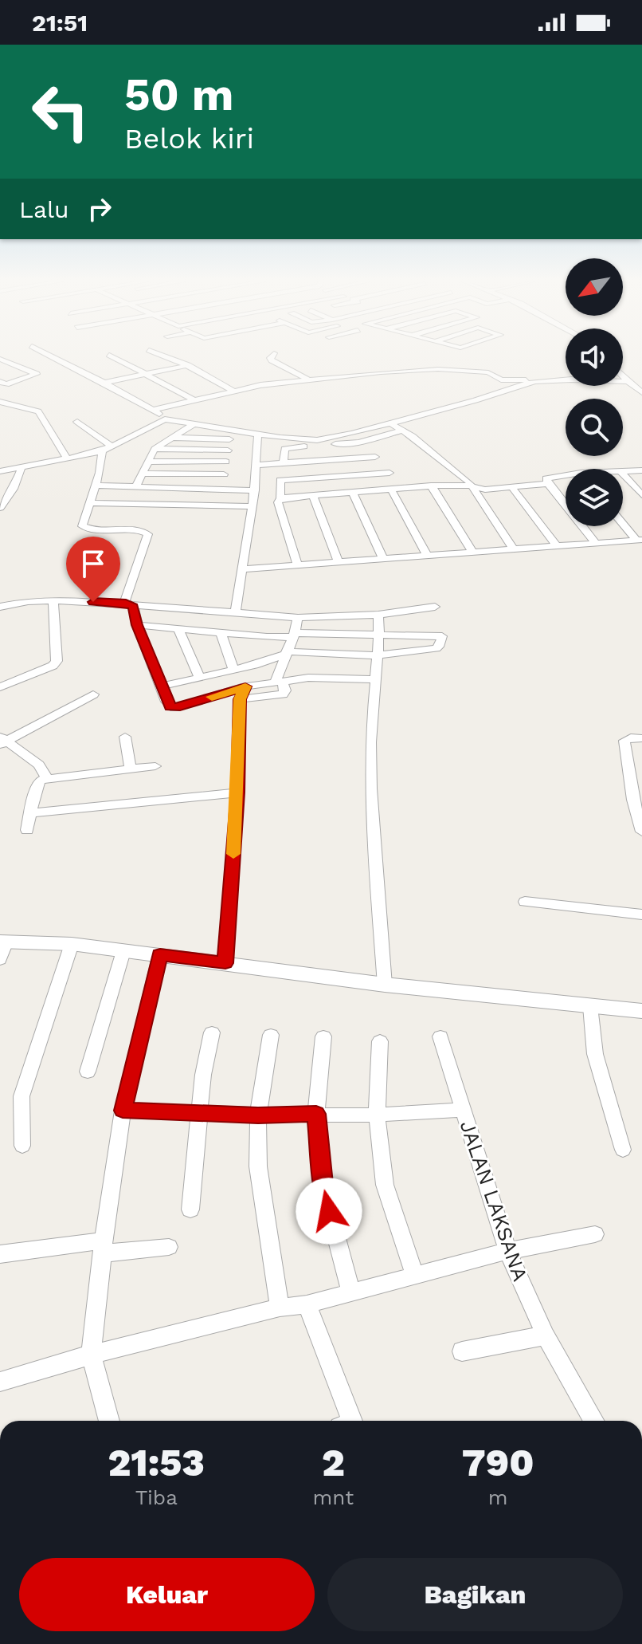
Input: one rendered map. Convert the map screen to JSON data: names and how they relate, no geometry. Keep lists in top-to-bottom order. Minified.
{"streets":{"street":["JALAN LAKSANA"]},"north":"bottom left","page":{"status":"21:51","turn":["50 m","Belok kiri"],"then":"Lalu","eta":["21:53","Tiba","2","mnt","790","m"],"buttons":["Keluar","Bagikan"]}}
